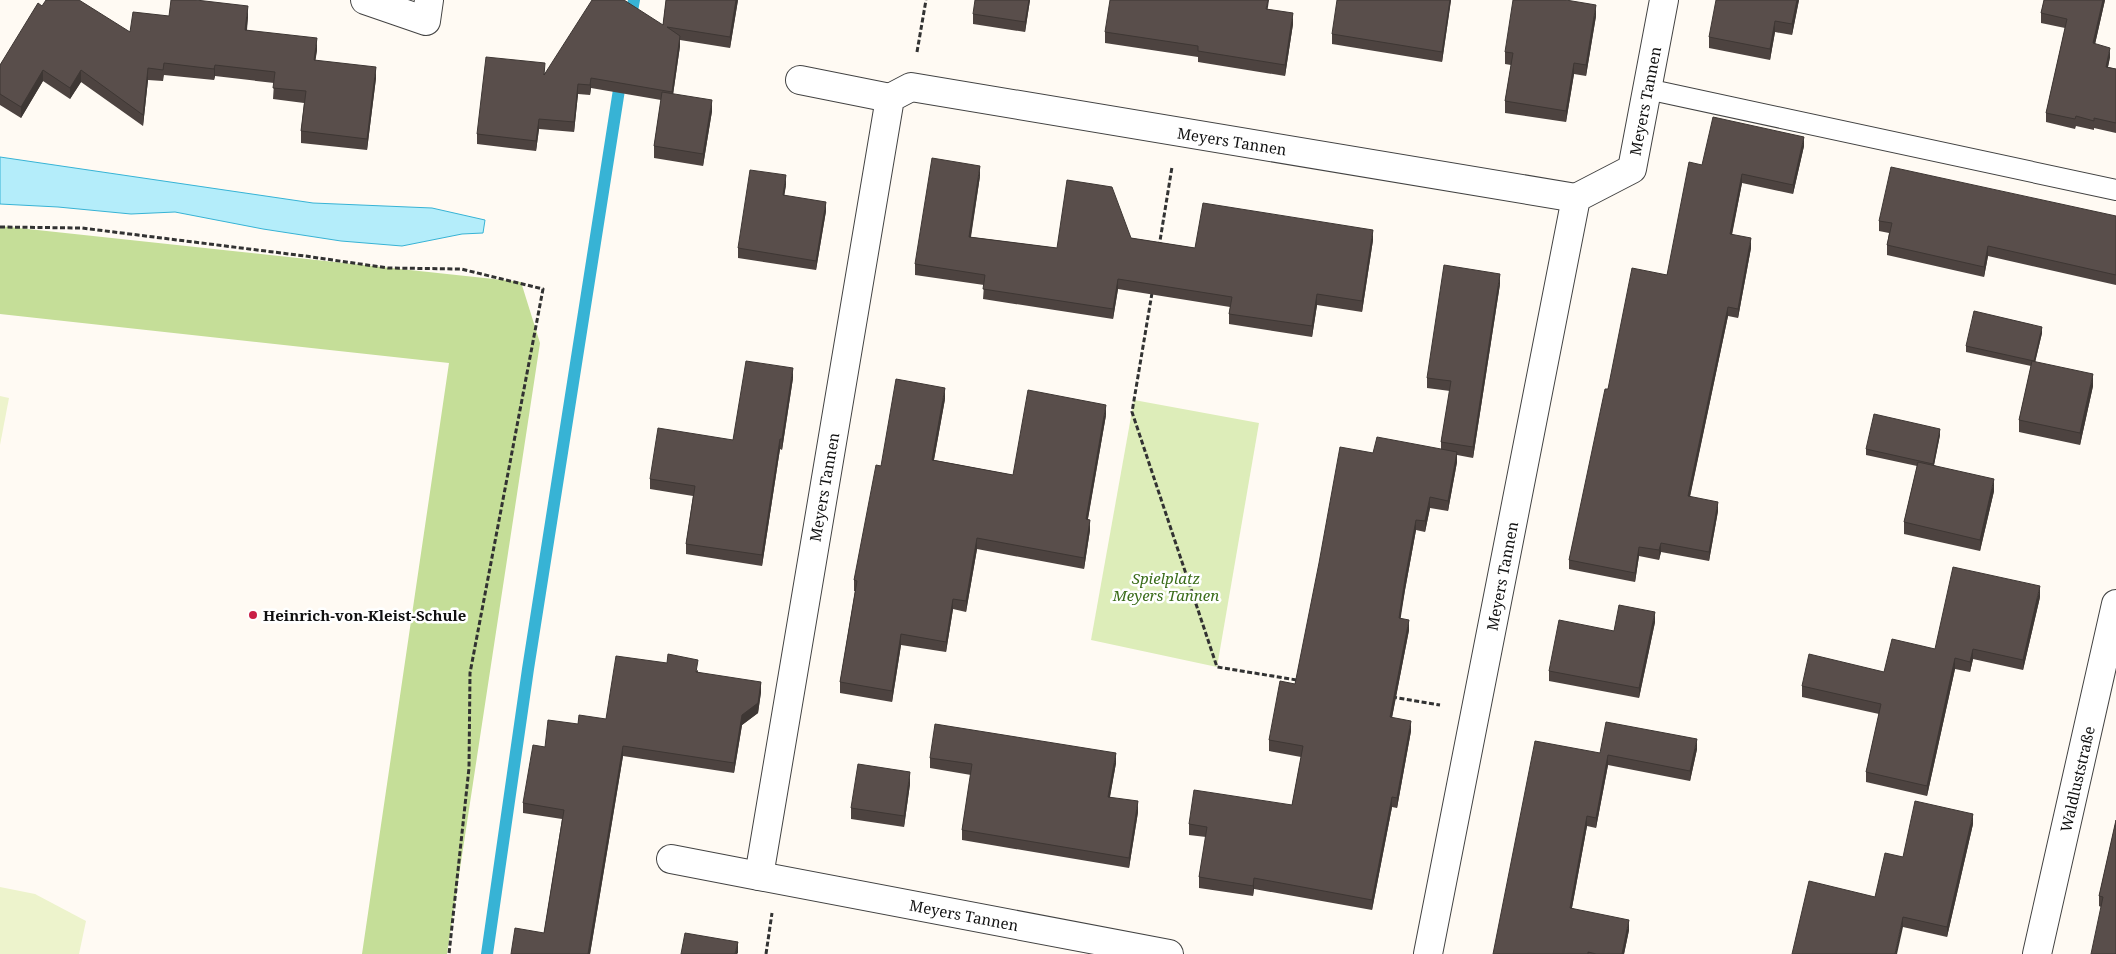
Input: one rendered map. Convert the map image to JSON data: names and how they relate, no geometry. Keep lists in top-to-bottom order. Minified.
{"streets":{"street":["Meyers Tannen","Waldluststraße"]},"parks":["Spielplatz Meyers Tannen"],"places":["Heinrich-von-Kleist-Schule"]}
